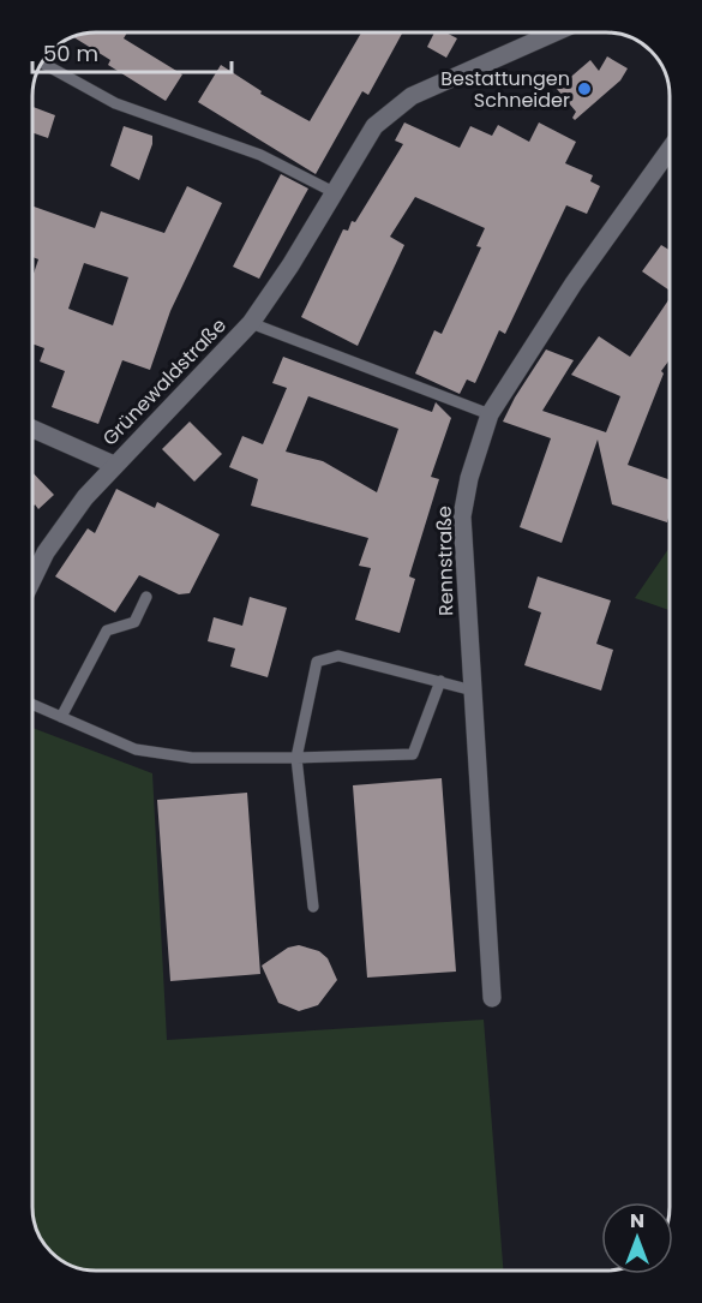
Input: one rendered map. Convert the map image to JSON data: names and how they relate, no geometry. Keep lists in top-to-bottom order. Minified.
{"streets":{"street":["Grünewaldstraße","Rennstraße"]},"places":["Bestattungen Schneider"],"scale_bar":"50 m","north":"top"}
